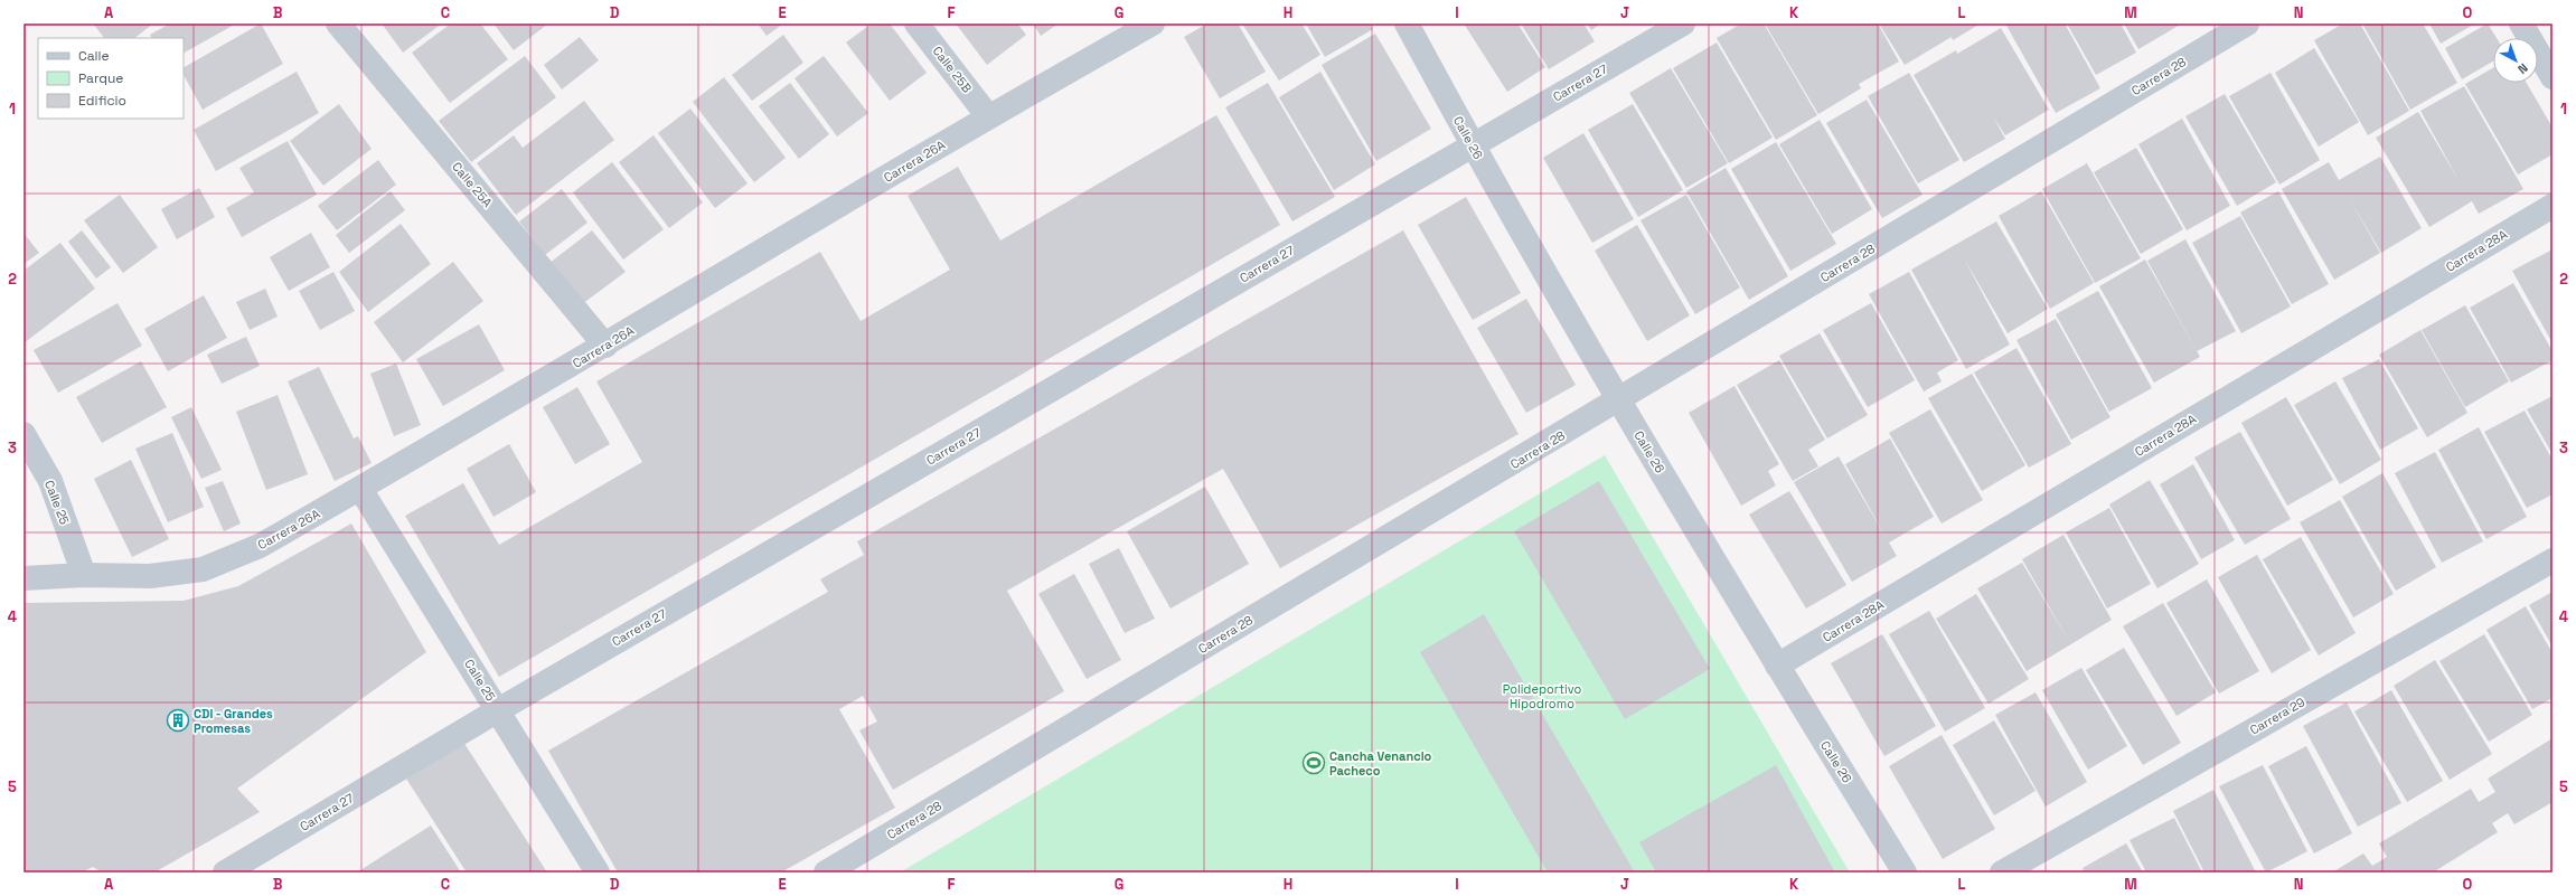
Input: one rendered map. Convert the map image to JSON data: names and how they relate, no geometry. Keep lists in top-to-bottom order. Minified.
{"streets":{"street":["Calle 25B","Carrera 28","Carrera 27","Calle 26","Carrera 26A","Calle 25A","Carrera 28A","Calle 25","Carrera 29"]},"crossings":[["Calle 25B","Carrera 26A"],["Carrera 28","Calle 26"],["Carrera 27","Calle 26"],["Carrera 27","Calle 25"],["Calle 26","Carrera 28A"],["Carrera 26A","Calle 25A"],["Carrera 26A","Calle 25"]],"parks":["Polideportivo Hipodromo"],"places":{"building":["CDI - Grandes Promesas"],"sports":["Cancha Venancio Pacheco"]},"legend":["Calle","Parque","Edificio"],"north":"bottom right","grid":{"columns":["A","B","C","D","E","F","G","H","I","J","K","L","M","N","O"],"rows":["1","2","3","4","5"]}}
